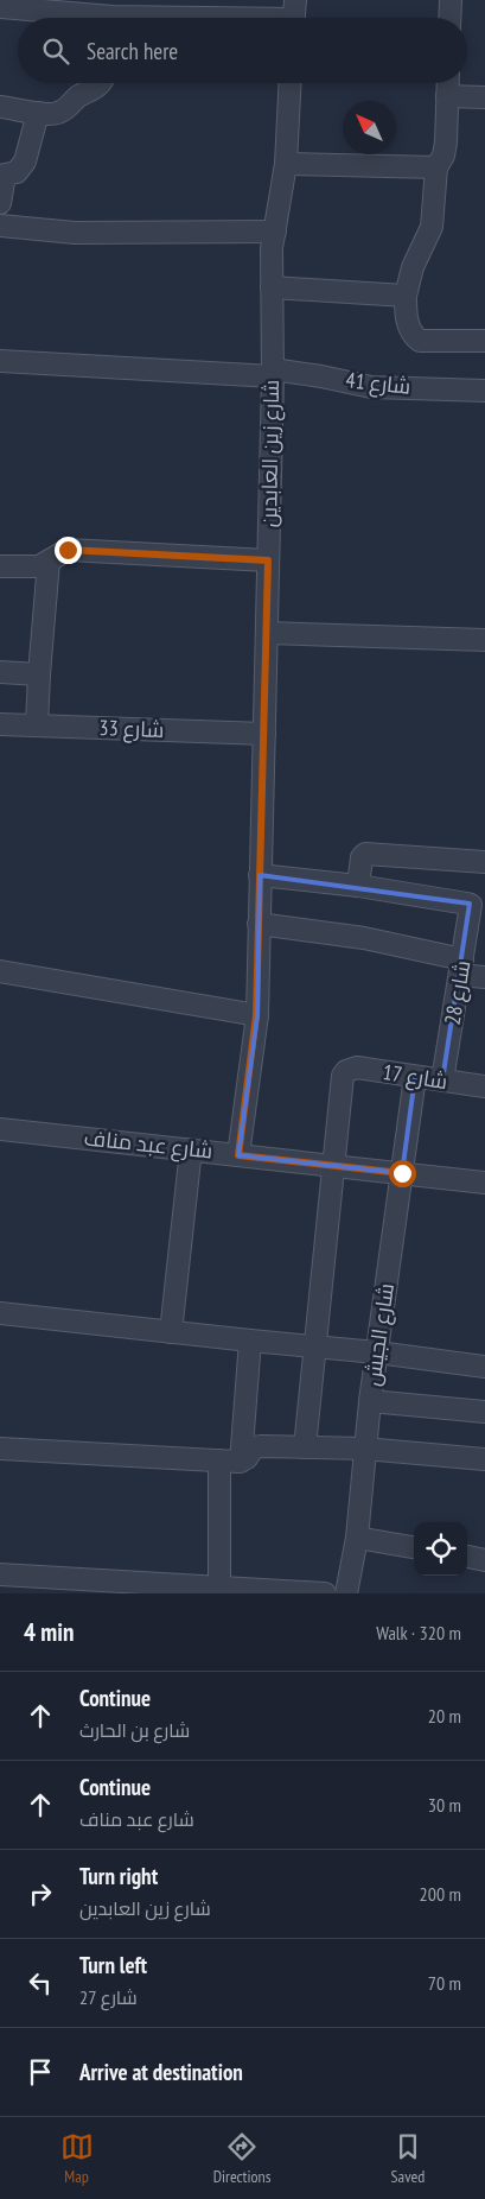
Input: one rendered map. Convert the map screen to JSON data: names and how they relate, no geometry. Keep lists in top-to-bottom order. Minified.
{"streets":{"street":["شارع 41","شارع زين العابدين","شارع 33","شارع 28","شارع 17","شارع عبد مناف","شارع الجيش"]},"crossings":[["شارع 41","شارع زين العابدين"],["شارع زين العابدين","شارع 33"],["شارع زين العابدين","شارع عبد مناف"],["شارع 28","شارع 17"],["شارع 17","شارع عبد مناف"],["شارع 17","شارع الجيش"],["شارع عبد مناف","شارع الجيش"]],"north":"top left","page":{"search":"Search here","heading":["4 min","Walk · 320 m"],"list":[["Continue","شارع بن الحارث","20 m"],["Continue","شارع عبد مناف","30 m"],["Turn right","شارع زين العابدين","200 m"],["Turn left","شارع 27","70 m"],"Arrive at destination"],"nav":["Map","Directions","Saved"]}}
